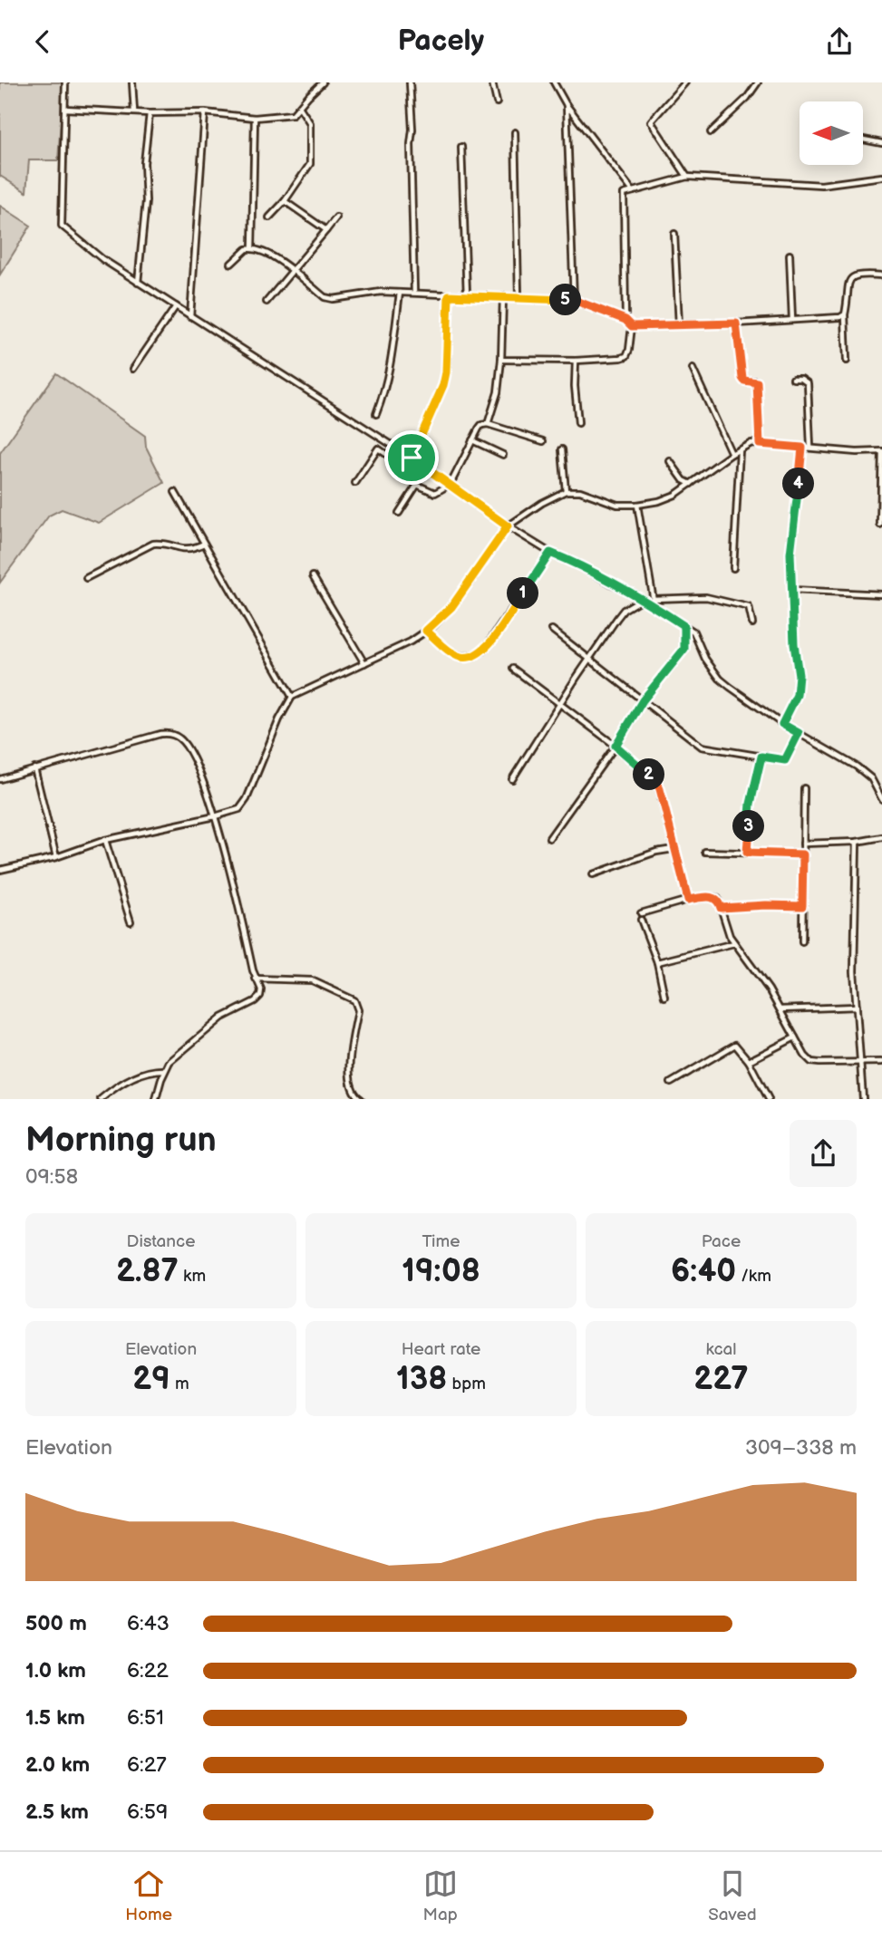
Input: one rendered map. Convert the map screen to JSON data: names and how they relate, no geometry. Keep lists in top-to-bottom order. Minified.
{"north":"left","page":{"header":"Pacely","pins":["5","4","1","2","3"],"heading":["Morning run","09:58"],"stats":[["Distance","2.87 km"],["Time","19:08"],["Pace","6:40 /km"],["Elevation","29 m"],["Heart rate","138 bpm"],["kcal","227"]],"chart":["Elevation","309–338 m"],"list":[{"name":"500 m","note":"6:43"},{"name":"1.0 km","note":"6:22"},{"name":"1.5 km","note":"6:51"},{"name":"2.0 km","note":"6:27"},{"name":"2.5 km","note":"6:59"}],"tabs":["Home","Map","Saved"]}}
